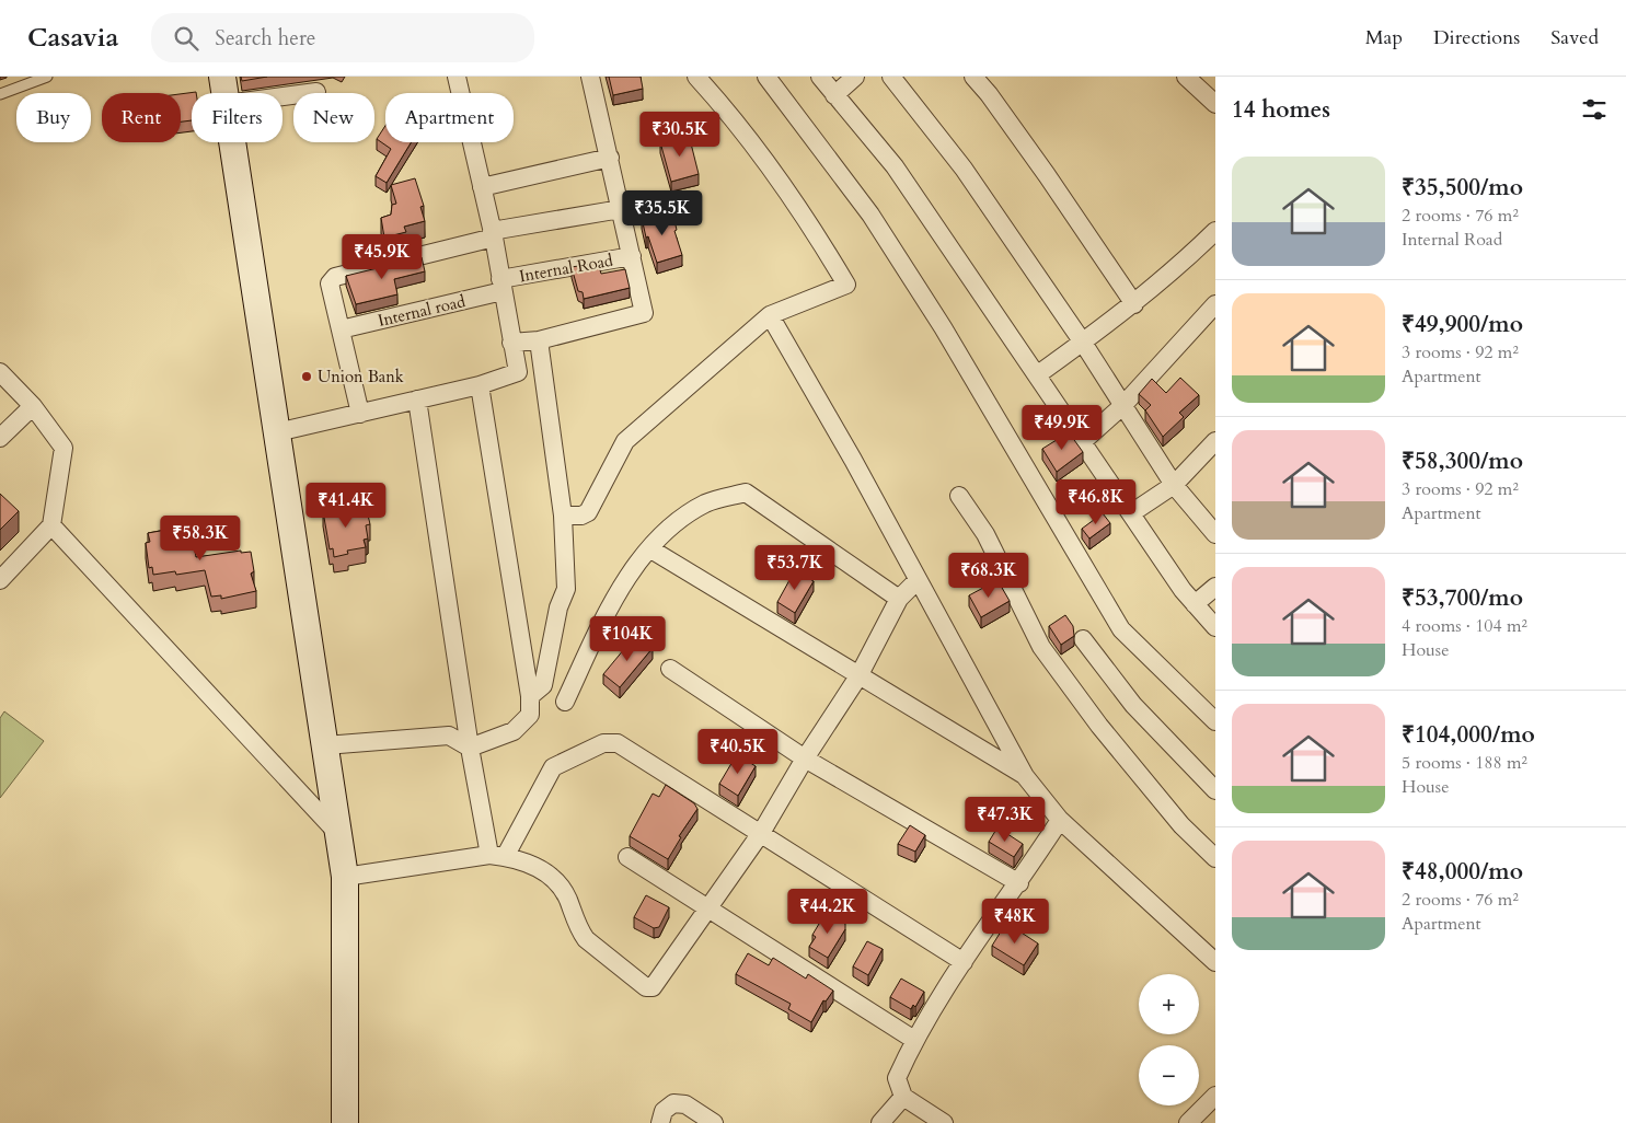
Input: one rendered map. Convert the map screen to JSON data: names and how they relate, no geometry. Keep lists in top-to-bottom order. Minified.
{"streets":{"street":["Internal Road","Internal road"]},"crossings":[["Internal Road","Internal road"]],"places":["Union Bank"],"page":{"header":"Casavia","search":"Search here","nav":["Map","Directions","Saved"],"heading":"14 homes","chip":["Buy","Rent","Filters","New","Apartment"],"price":["₹30.5K","₹35.5K","₹45.9K","₹49.9K","₹46.8K","₹41.4K","₹58.3K","₹53.7K","₹68.3K","₹104K","₹40.5K","₹47.3K","₹44.2K","₹48K"],"list":[{"name":"₹35,500/mo","note":"2 rooms · 76 m² · Internal Road"},{"name":"₹49,900/mo","note":"3 rooms · 92 m² · Apartment"},{"name":"₹58,300/mo","note":"3 rooms · 92 m² · Apartment"},{"name":"₹53,700/mo","note":"4 rooms · 104 m² · House"},{"name":"₹104,000/mo","note":"5 rooms · 188 m² · House"},{"name":"₹48,000/mo","note":"2 rooms · 76 m² · Apartment"}],"map_buttons":["+","−"]}}
